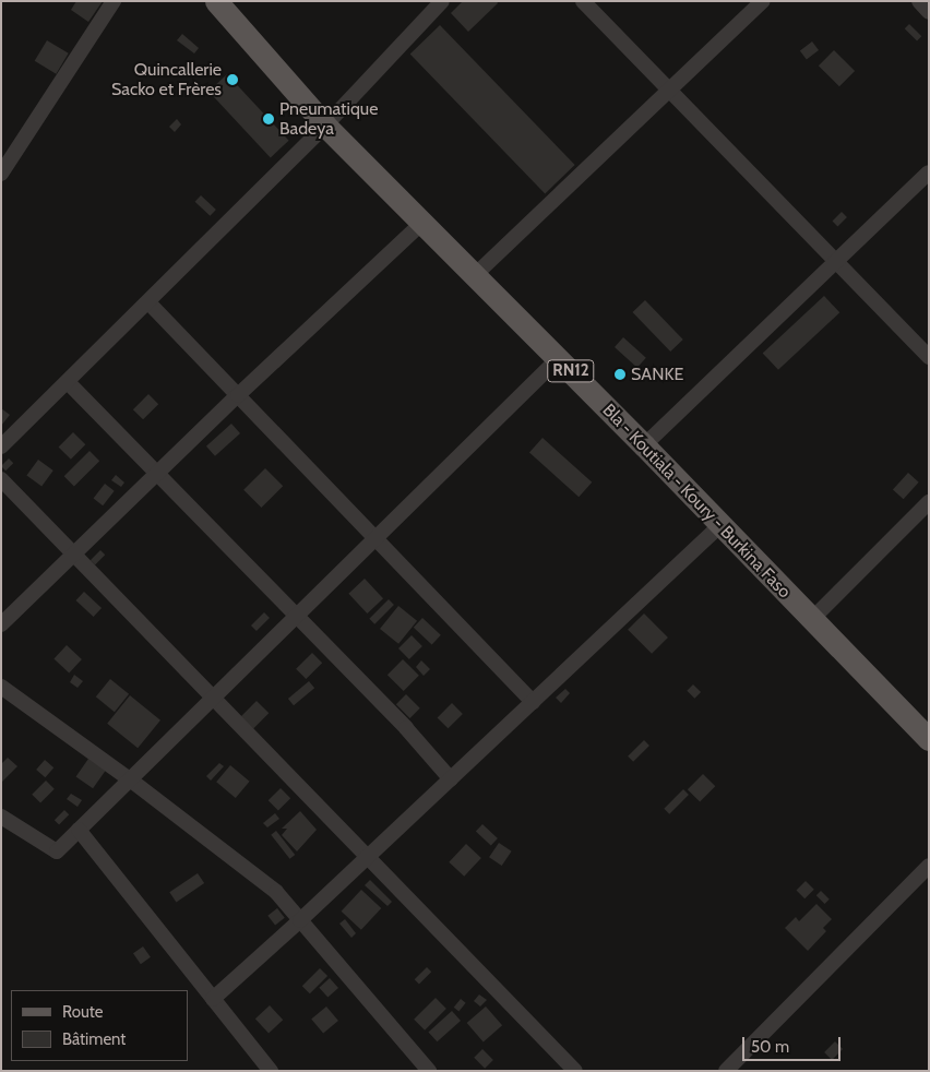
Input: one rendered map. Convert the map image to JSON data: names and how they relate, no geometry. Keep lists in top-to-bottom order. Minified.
{"streets":{"main road":["RN12","Bla - Koutiala - Koury - Burkina Faso"]},"places":["Quincallerie Sacko et Frères","Pneumatique Badeya","SANKE"],"legend":["Route","Bâtiment"],"scale_bar":"50 m"}
